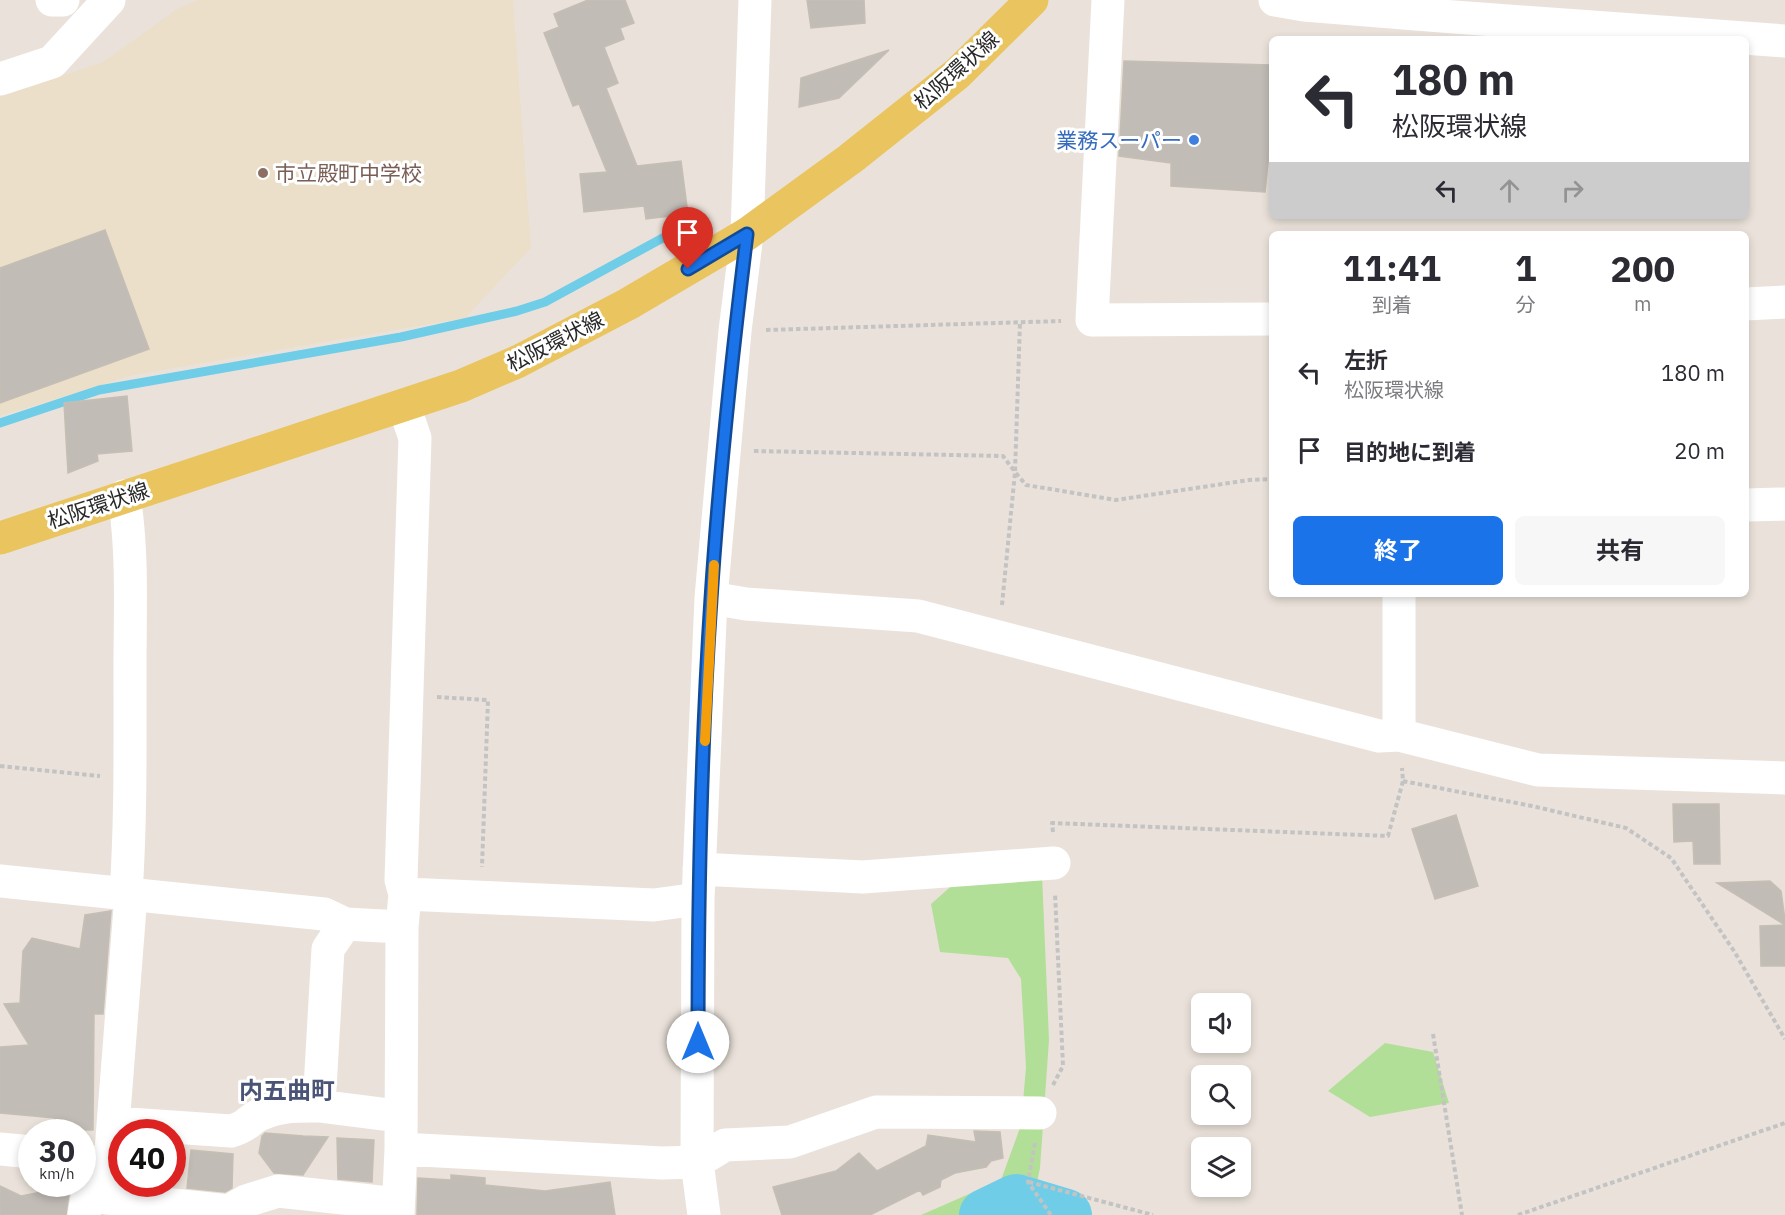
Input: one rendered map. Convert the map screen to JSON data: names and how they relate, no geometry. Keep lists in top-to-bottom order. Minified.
{"streets":{"main road":["松阪環状線"]},"districts":["内五曲町"],"places":["業務スーパー","市立殿町中学校"],"page":{"turn":["180 m","松阪環状線"],"eta":["11:41","到着","1","分","200","m"],"list":[{"name":"左折","note":"松阪環状線","value":"180 m"},{"name":"目的地に到着","value":"20 m"}],"buttons":["終了","共有"],"speed":"30 km/h","limit":"40"}}
